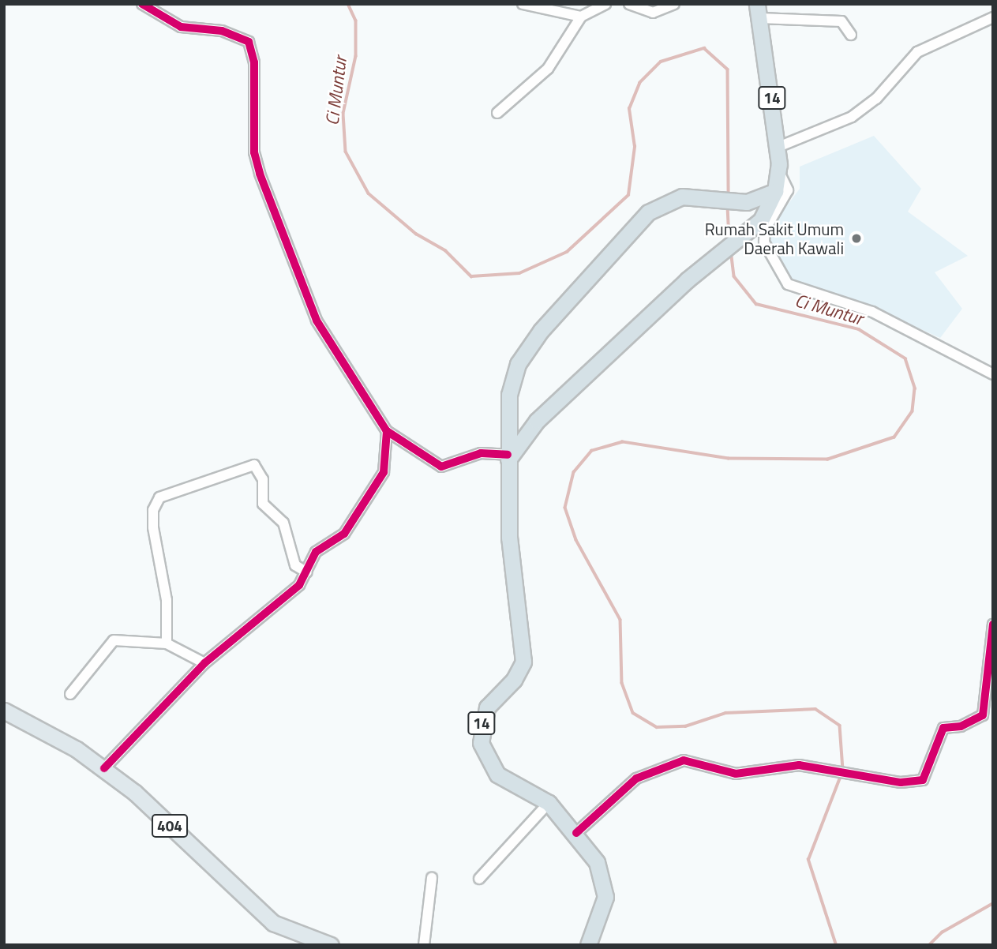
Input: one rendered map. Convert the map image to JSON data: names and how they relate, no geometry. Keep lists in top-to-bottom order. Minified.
{"streets":{"highway":["14"],"main road":["404"]},"water":["Ci Muntur"],"places":["Rumah Sakit Umum Daerah Kawali"]}
